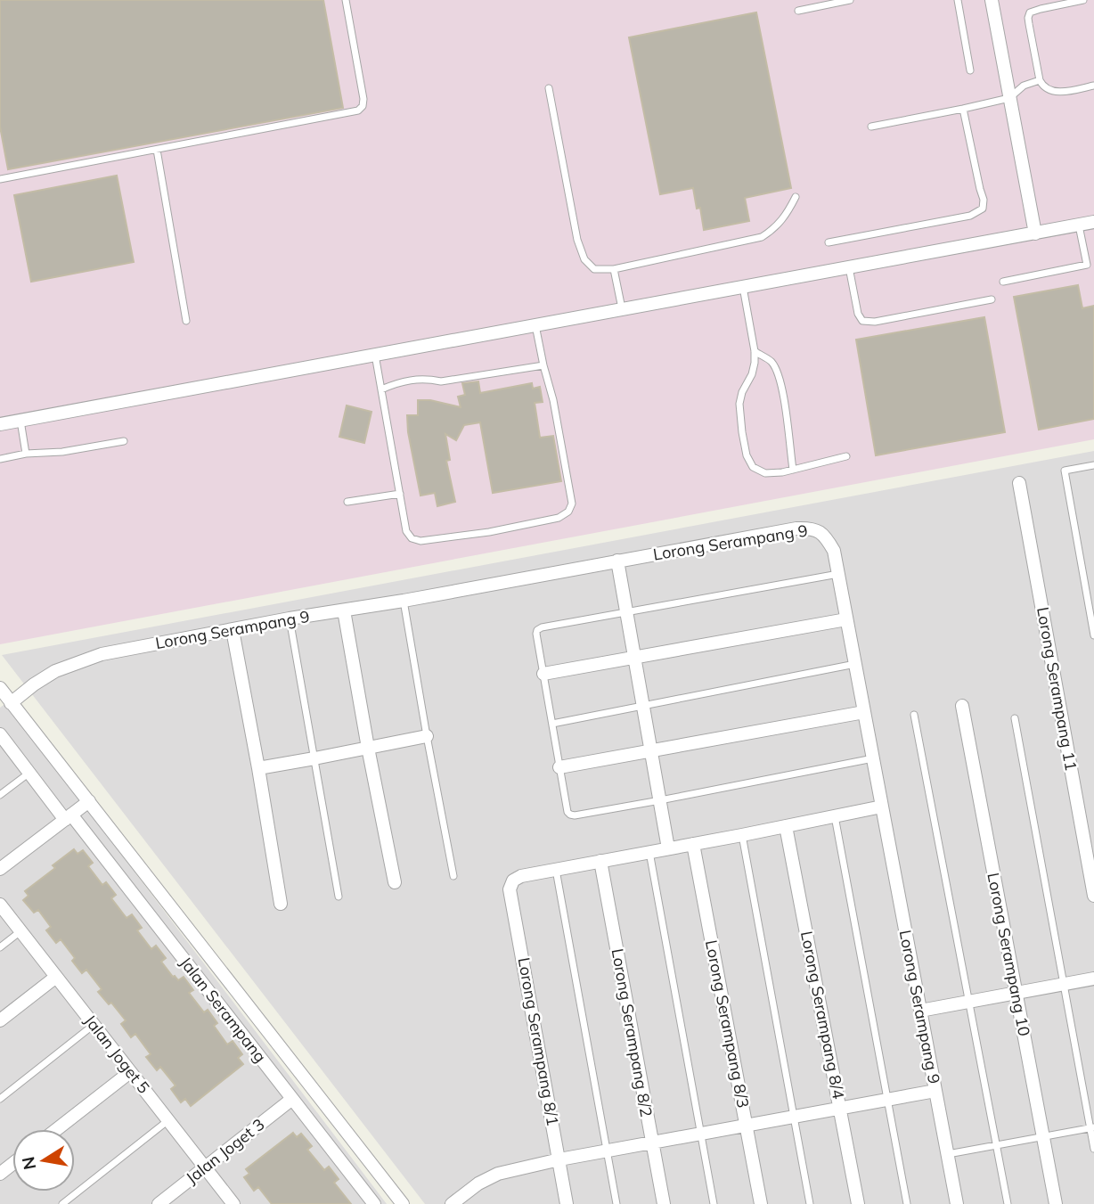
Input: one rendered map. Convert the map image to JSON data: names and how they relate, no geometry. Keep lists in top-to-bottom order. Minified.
{"streets":{"street":["Lorong Serampang 9","Lorong Serampang 11","Lorong Serampang 10","Jalan Serampang","Lorong Serampang 8/4","Lorong Serampang 8/3","Lorong Serampang 8/2","Lorong Serampang 8/1","Jalan Joget 5","Jalan Joget 3"]},"crossings":[["Jalan Serampang","Jalan Joget 3"],["Jalan Joget 5","Jalan Joget 3"]],"north":"left"}
